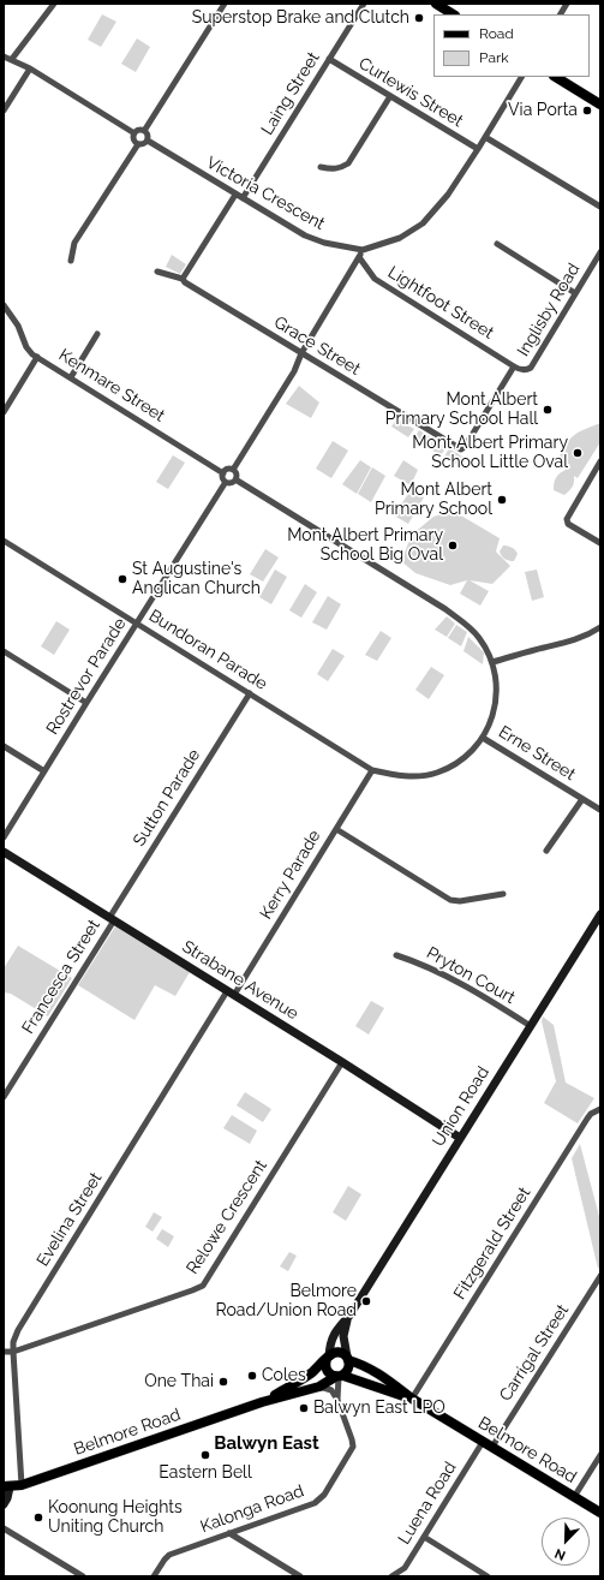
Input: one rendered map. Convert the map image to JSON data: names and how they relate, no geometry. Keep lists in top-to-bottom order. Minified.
{"streets":{"main road":["Strabane Avenue","Union Road","Belmore Road"],"street":["Curlewis Street","Laing Street","Victoria Crescent","Lightfoot Street","Inglisby Road","Grace Street","Kenmare Street","Bundoran Parade","Rostrevor Parade","Erne Street","Sutton Parade","Kerry Parade","Pryton Court","Francesca Street","Relowe Crescent","Evelina Street","Fitzgerald Street","Carrigal Street","Luena Road","Kalonga Road"]},"crossings":[["Curlewis Street","Laing Street"],["Curlewis Street","Victoria Crescent"],["Laing Street","Victoria Crescent"],["Lightfoot Street","Inglisby Road"],["Lightfoot Street","Grace Street"],["Inglisby Road","Grace Street"],["Kenmare Street","Rostrevor Parade"],["Bundoran Parade","Rostrevor Parade"],["Bundoran Parade","Erne Street"],["Bundoran Parade","Sutton Parade"],["Bundoran Parade","Kerry Parade"],["Sutton Parade","Francesca Street"],["Sutton Parade","Strabane Avenue"],["Kerry Parade","Strabane Avenue"],["Kerry Parade","Evelina Street"],["Pryton Court","Union Road"],["Francesca Street","Strabane Avenue"],["Strabane Avenue","Union Road"],["Strabane Avenue","Relowe Crescent"],["Strabane Avenue","Evelina Street"],["Union Road","Belmore Road"],["Union Road","Kalonga Road"],["Relowe Crescent","Evelina Street"],["Evelina Street","Belmore Road"],["Fitzgerald Street","Belmore Road"],["Carrigal Street","Belmore Road"],["Carrigal Street","Luena Road"],["Belmore Road","Luena Road"],["Belmore Road","Kalonga Road"]],"districts":["Balwyn East"],"places":["Superstop Brake and Clutch","Via Porta","Mont Albert Primary School Hall","Mont Albert Primary School Little Oval","Mont Albert Primary School","Mont Albert Primary School Big Oval","St Augustine's Anglican Church","Belmore Road/Union Road","Coles","One Thai","Balwyn East LPO","Eastern Bell","Koonung Heights Uniting Church"],"legend":["Road","Park"],"north":"bottom left"}
